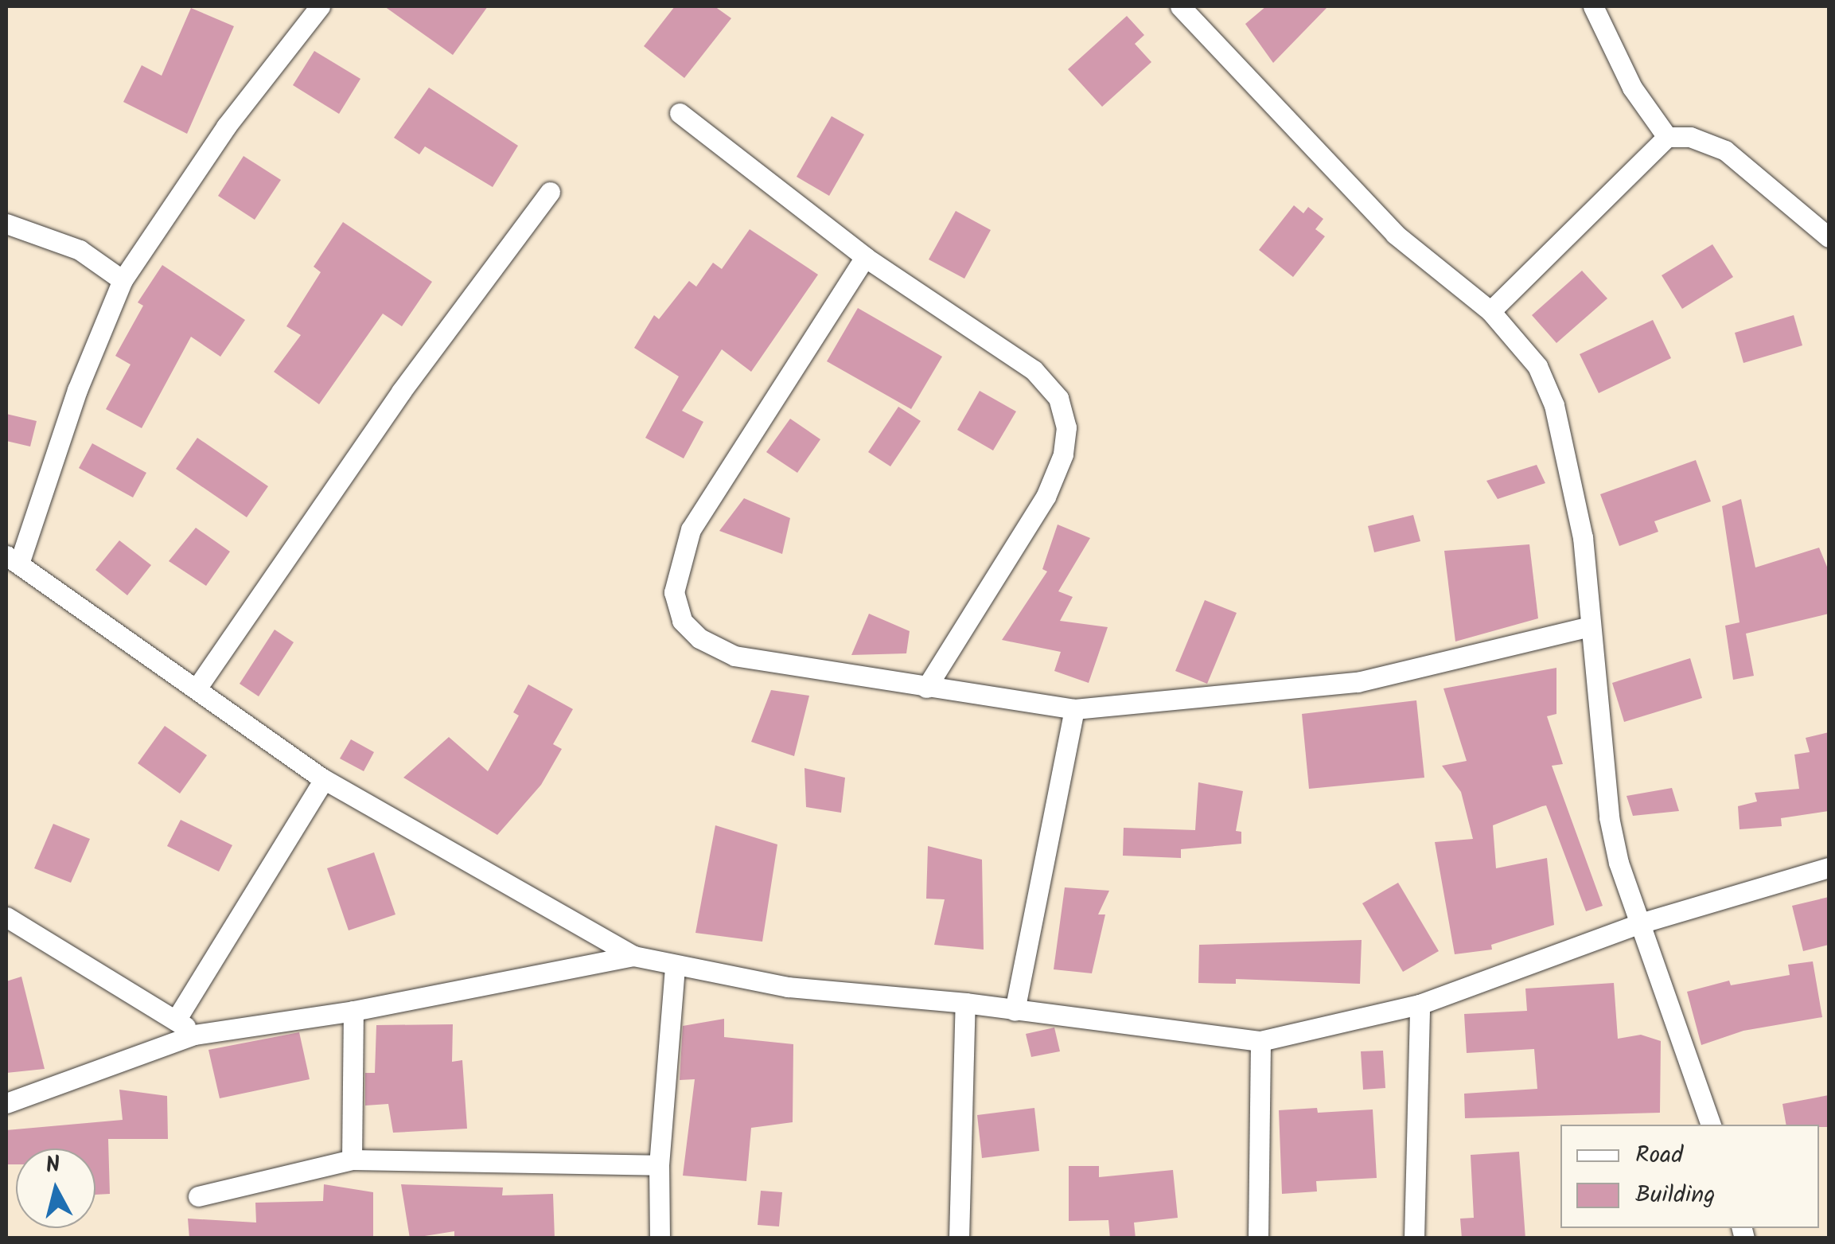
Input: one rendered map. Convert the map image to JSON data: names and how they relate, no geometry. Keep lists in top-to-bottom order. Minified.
{"legend":["Road","Building"],"north":"top"}
